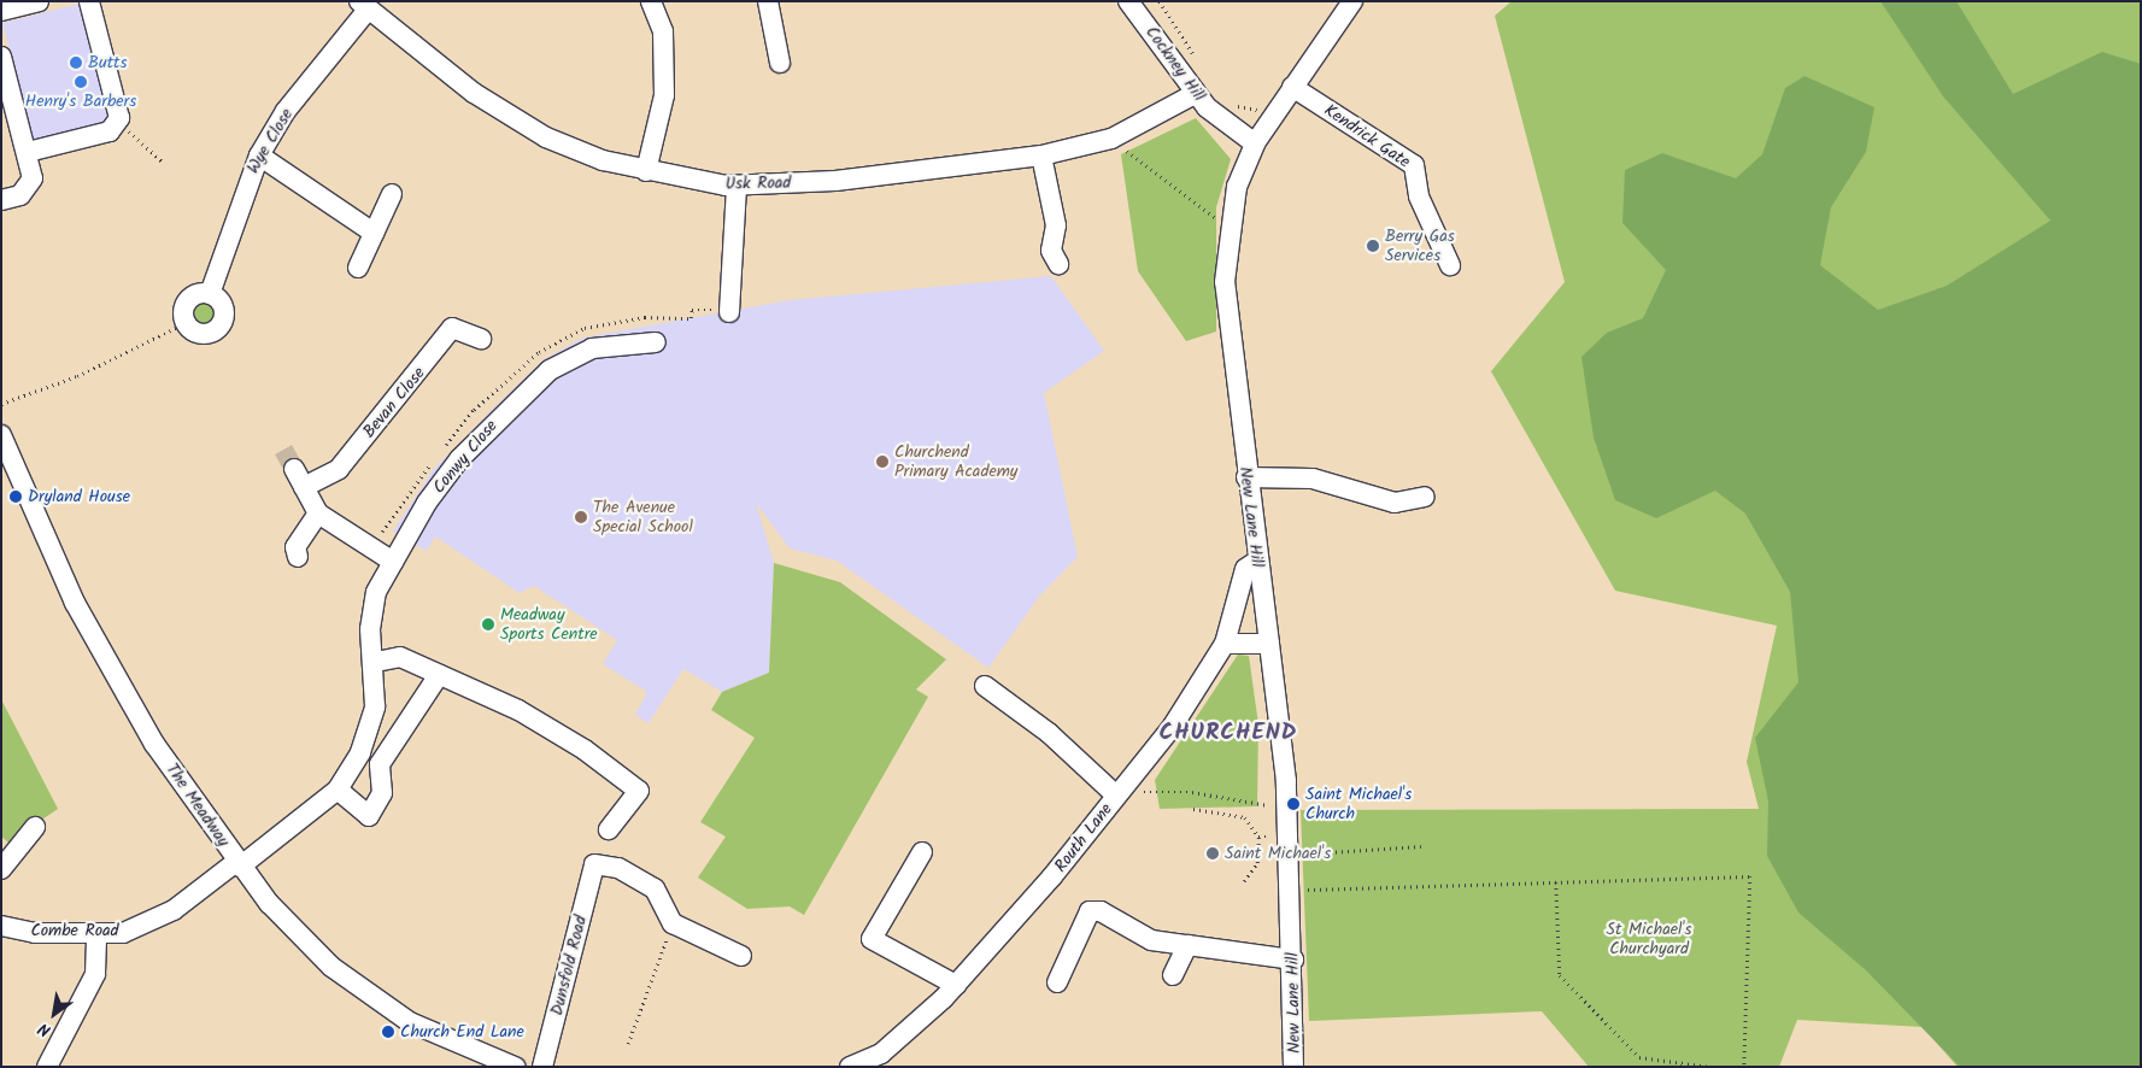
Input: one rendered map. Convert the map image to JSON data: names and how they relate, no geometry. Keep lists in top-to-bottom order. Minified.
{"streets":{"street":["Cockney Hill","Kendrick Gate","Wye Close","Usk Road","Bevan Close","Conwy Close","New Lane Hill","The Meadway","Routh Lane","Combe Road","Dunsfold Road"]},"crossings":[["Cockney Hill","Usk Road"],["Cockney Hill","New Lane Hill"],["Kendrick Gate","New Lane Hill"],["Wye Close","Usk Road"],["Conwy Close","The Meadway"],["Conwy Close","Combe Road"],["New Lane Hill","Routh Lane"],["The Meadway","Combe Road"]],"districts":["CHURCHEND"],"parks":["St Michael's Churchyard"],"places":["Butts","Henry's Barbers","Berry Gas Services","Churchend Primary Academy","Dryland House","The Avenue Special School","Meadway Sports Centre","Saint Michael's Church","Saint Michael's","Church End Lane"],"north":"bottom left"}
